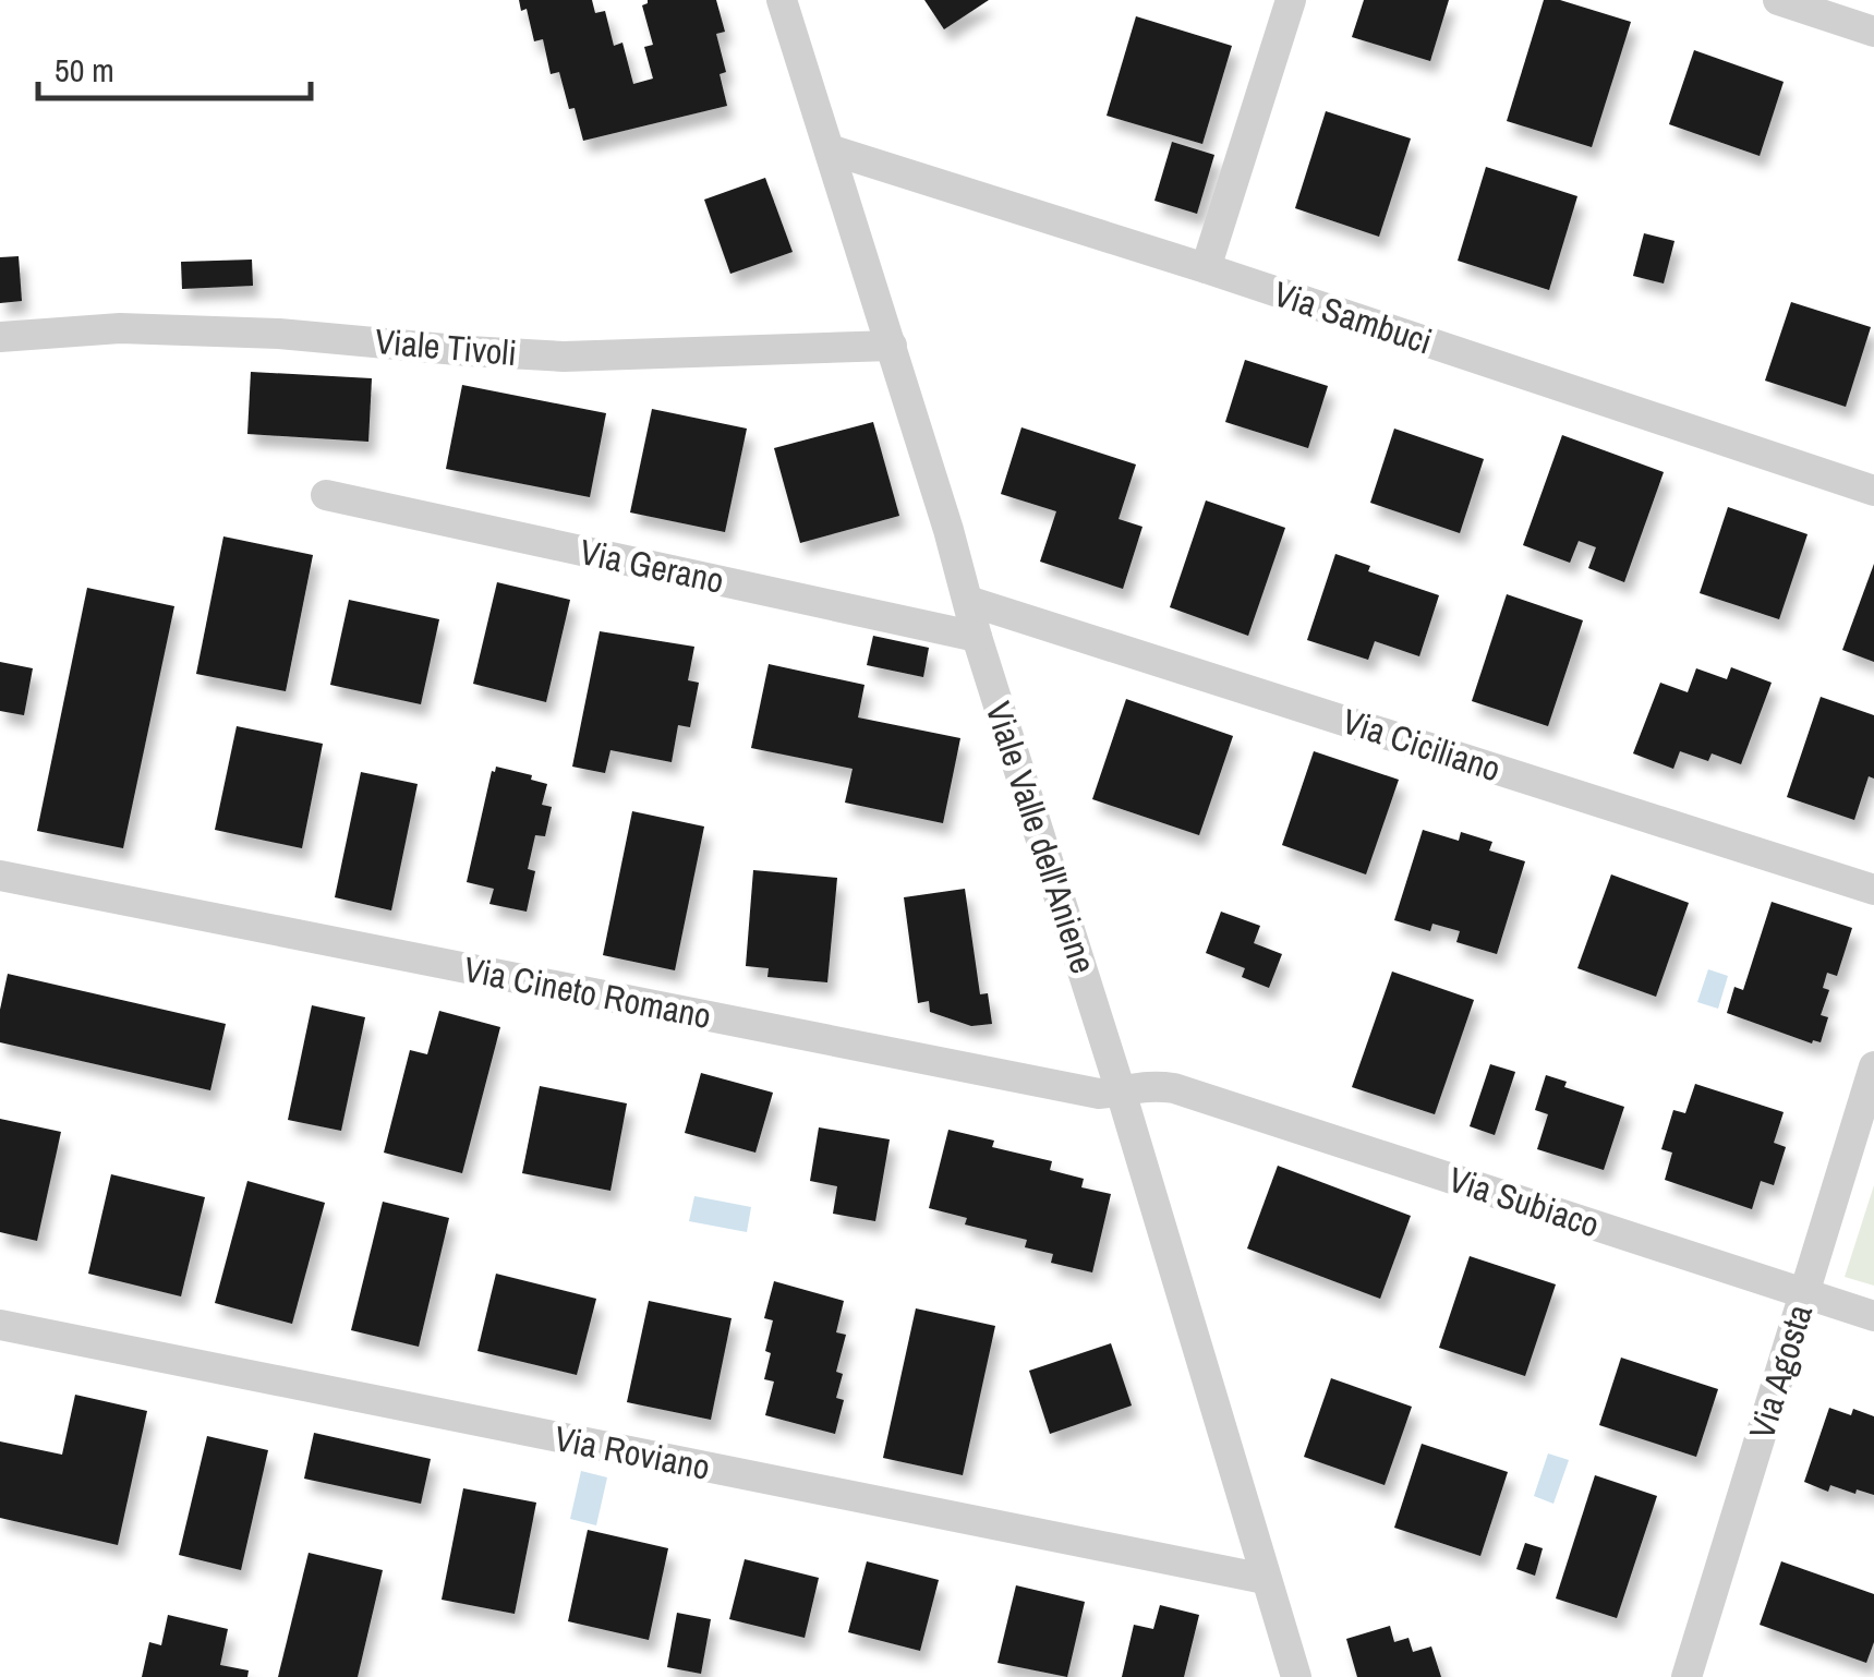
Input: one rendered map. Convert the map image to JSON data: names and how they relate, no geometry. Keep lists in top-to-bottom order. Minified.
{"streets":{"street":["Via Sambuci","Viale Tivoli","Via Gerano","Via Ciciliano","Viale Valle dell'Aniene","Via Cineto Romano","Via Subiaco","Via Agosta","Via Roviano"]},"crossings":[["Via Sambuci","Viale Valle dell'Aniene"],["Viale Tivoli","Viale Valle dell'Aniene"],["Via Gerano","Viale Valle dell'Aniene"],["Via Ciciliano","Viale Valle dell'Aniene"],["Viale Valle dell'Aniene","Via Cineto Romano"],["Viale Valle dell'Aniene","Via Roviano"],["Via Cineto Romano","Via Subiaco"],["Via Subiaco","Via Agosta"]],"scale_bar":"50 m"}
